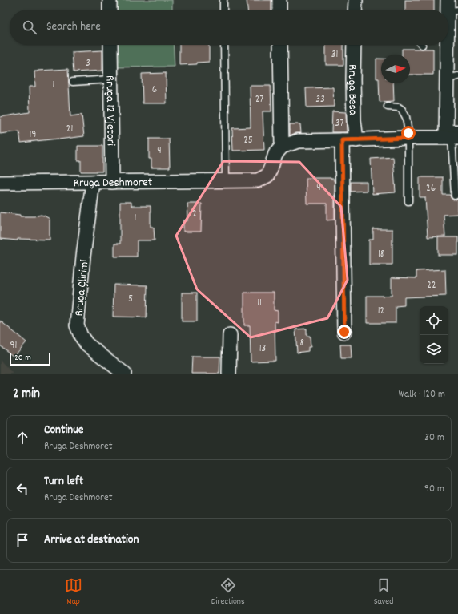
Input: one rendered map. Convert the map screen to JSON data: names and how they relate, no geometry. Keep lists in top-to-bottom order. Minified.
{"streets":{"street":["Rruga Besa","Rruga 12 Vjetori","Rruga Deshmoret","Rruga Çlirimi"]},"crossings":[["Rruga 12 Vjetori","Rruga Deshmoret"],["Rruga Deshmoret","Rruga Çlirimi"]],"house_numbers":["31","3","1","6","27","33","37","21","19","25","4","4","26","2","1","18","22","5","11","12","8","91","13"],"scale_bar":"20 m","north":"right","page":{"search":"Search here","scale":"20 m","heading":["2 min","Walk · 120 m"],"list":[["Continue","Rruga Deshmoret","30 m"],["Turn left","Rruga Deshmoret","90 m"],"Arrive at destination"],"nav":["Map","Directions","Saved"]}}
